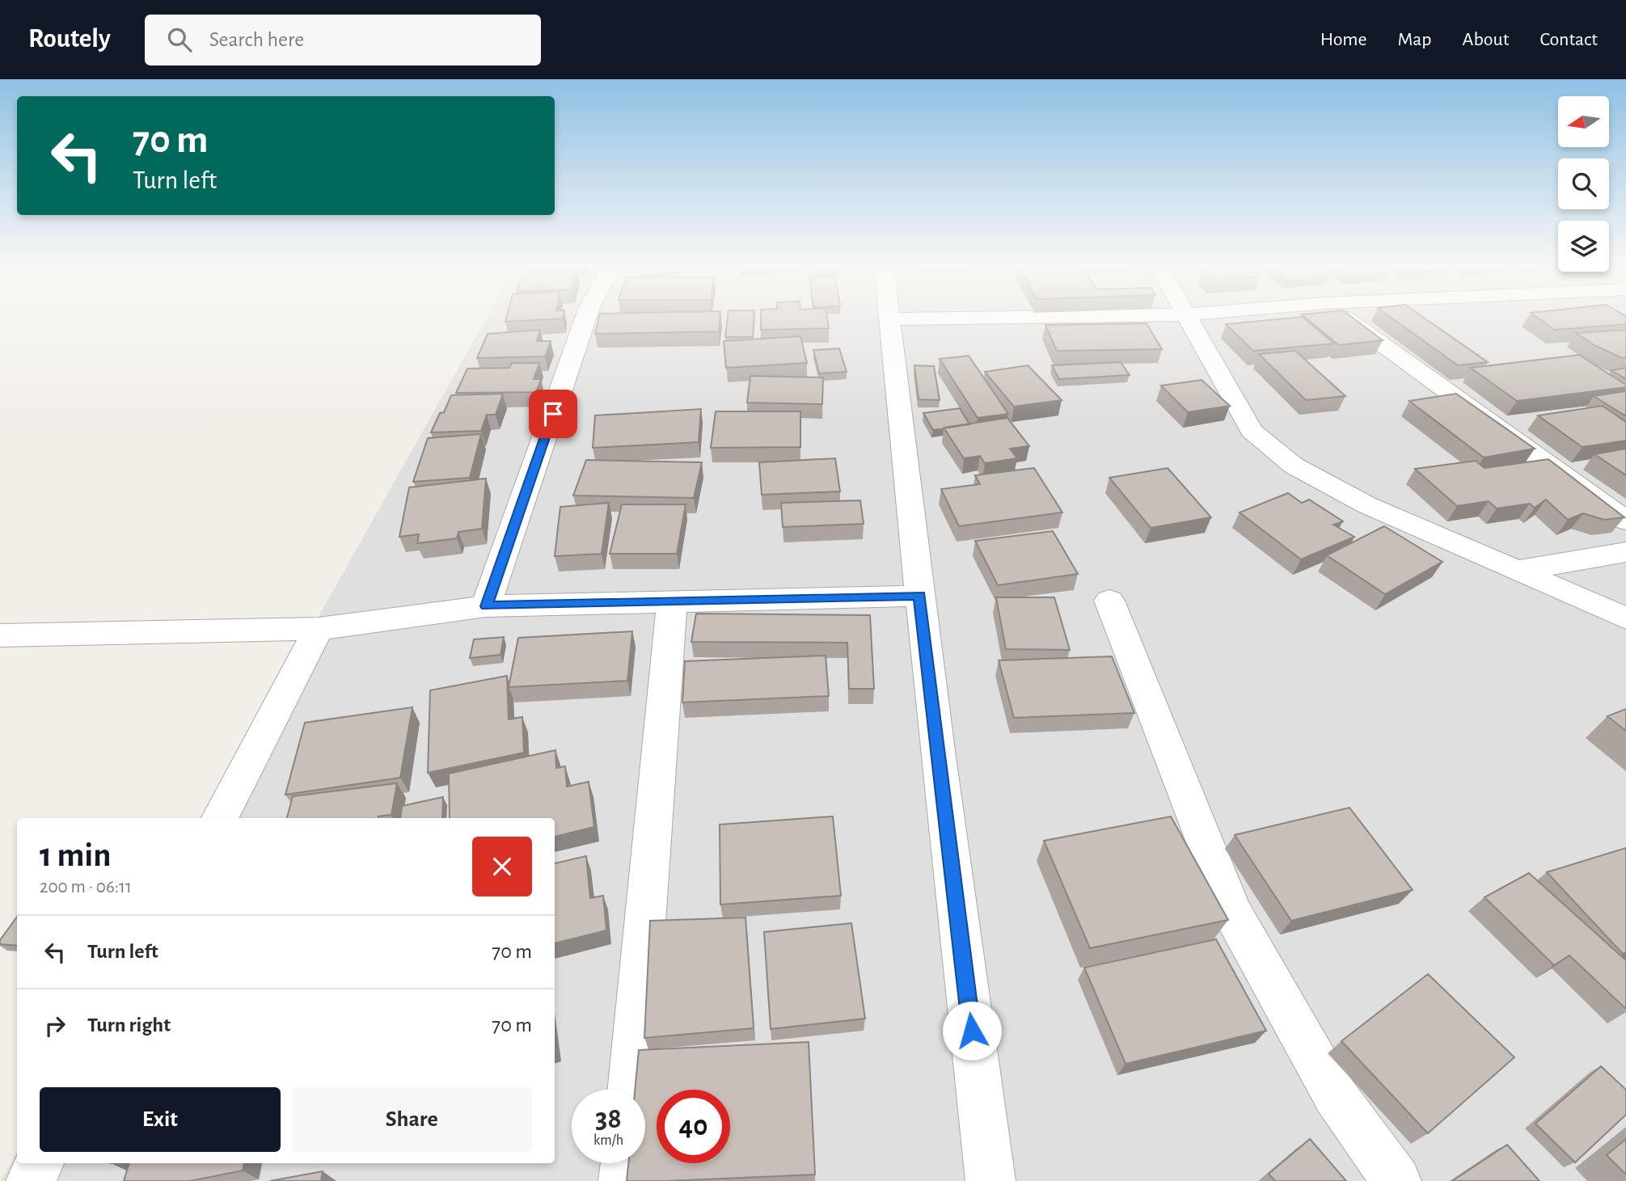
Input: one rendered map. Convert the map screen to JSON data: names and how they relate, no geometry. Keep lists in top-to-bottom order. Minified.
{"north":"left","page":{"header":"Routely","search":"Search here","nav":["Home","Map","About","Contact"],"turn":["70 m","Turn left"],"heading":["1 min","200 m · 06:11"],"list":[{"name":"Turn left","value":"70 m"},{"name":"Turn right","value":"70 m"}],"buttons":["Exit","Share"],"speed":"38 km/h","limit":"40"}}
